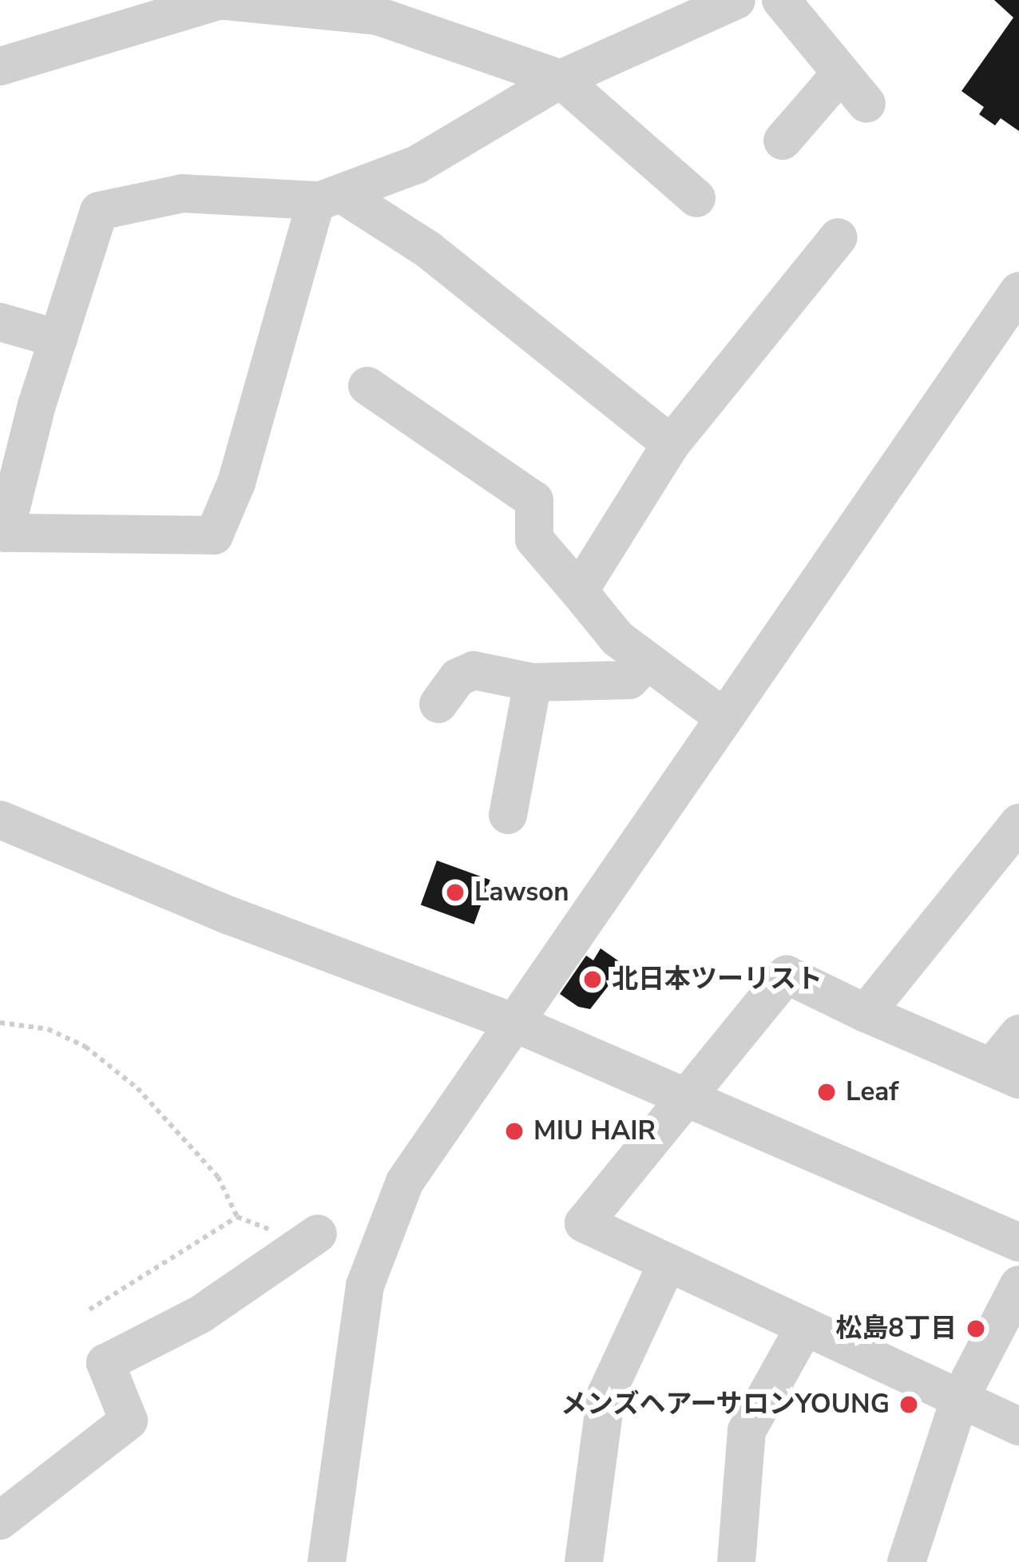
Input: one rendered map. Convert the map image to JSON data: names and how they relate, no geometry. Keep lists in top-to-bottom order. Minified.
{"places":["Lawson","北日本ツーリスト","Leaf","MIU HAIR","松島8丁目","メンズヘアーサロンYOUNG"]}
